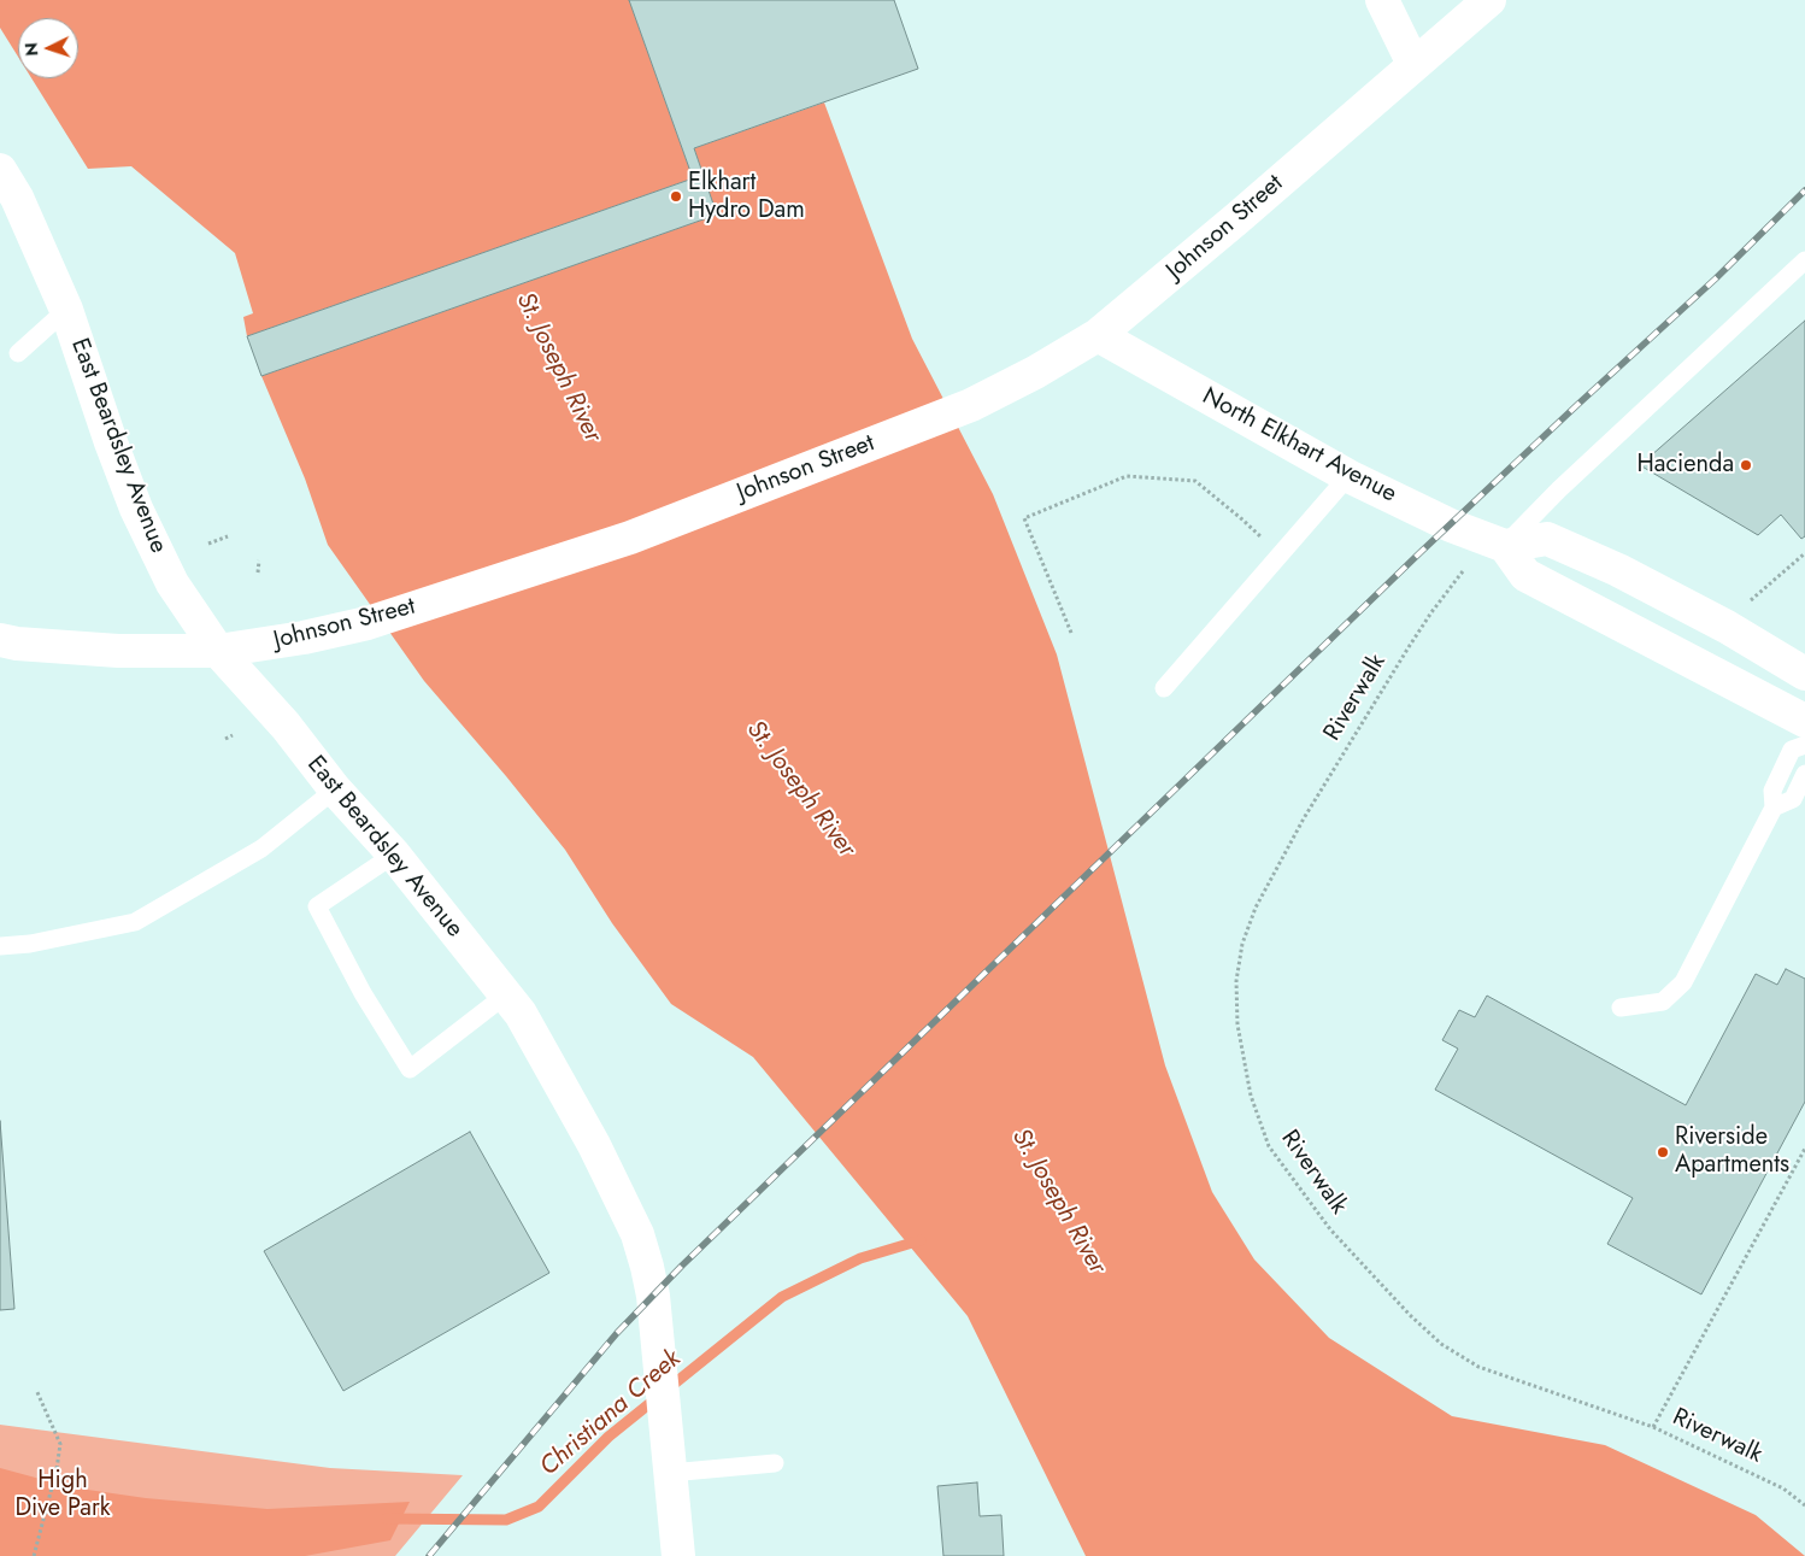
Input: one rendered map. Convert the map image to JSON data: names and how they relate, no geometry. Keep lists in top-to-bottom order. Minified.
{"streets":{"main road":["Johnson Street","East Beardsley Avenue","North Elkhart Avenue"],"path":["Riverwalk"]},"crossings":[["Johnson Street","East Beardsley Avenue"],["Johnson Street","North Elkhart Avenue"]],"water":["St. Joseph River","Christiana Creek"],"parks":["High Dive Park"],"places":["Elkhart Hydro Dam","Hacienda","Riverside Apartments"],"north":"left"}
